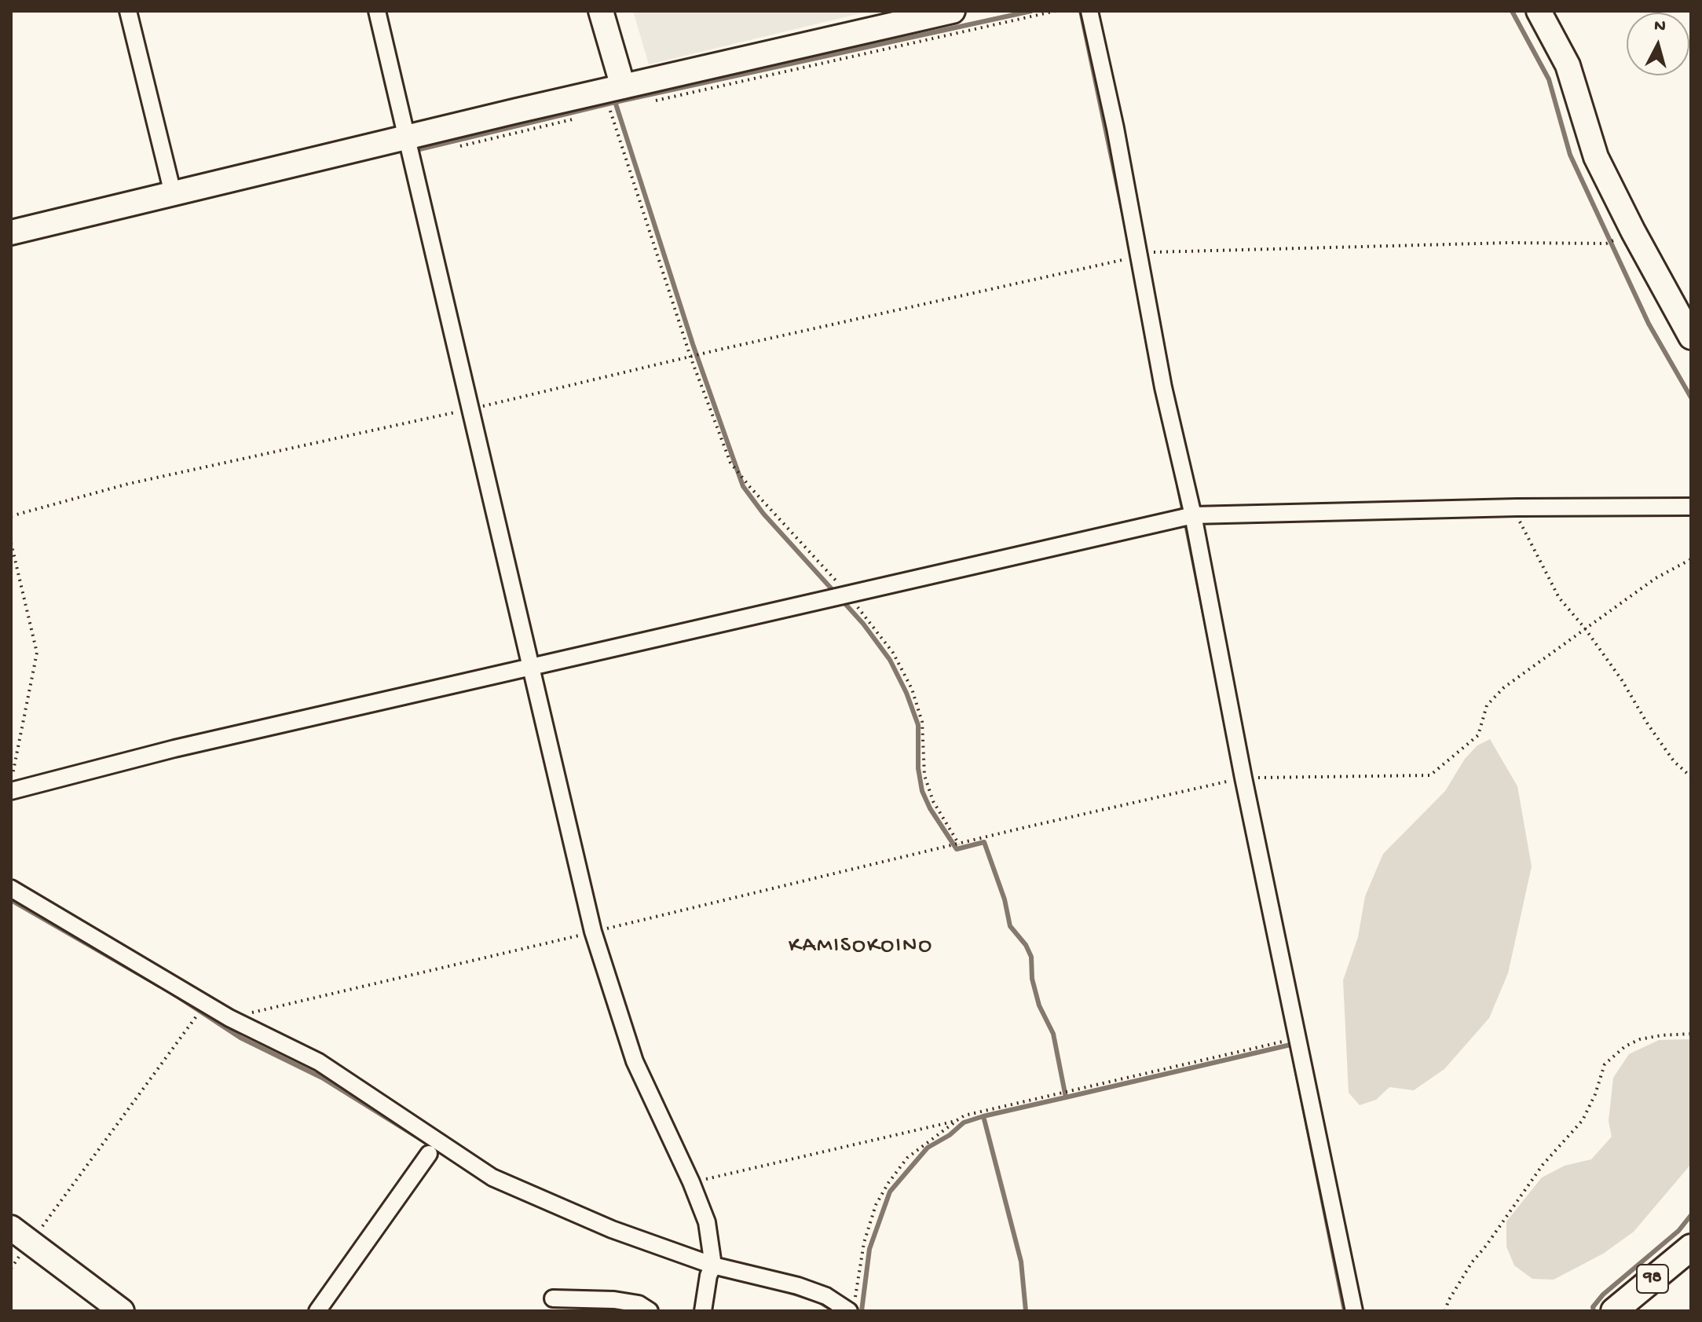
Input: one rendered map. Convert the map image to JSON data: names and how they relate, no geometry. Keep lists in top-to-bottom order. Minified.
{"streets":{"main road":["98"]},"districts":["KAMISOKOINO"],"north":"top"}
